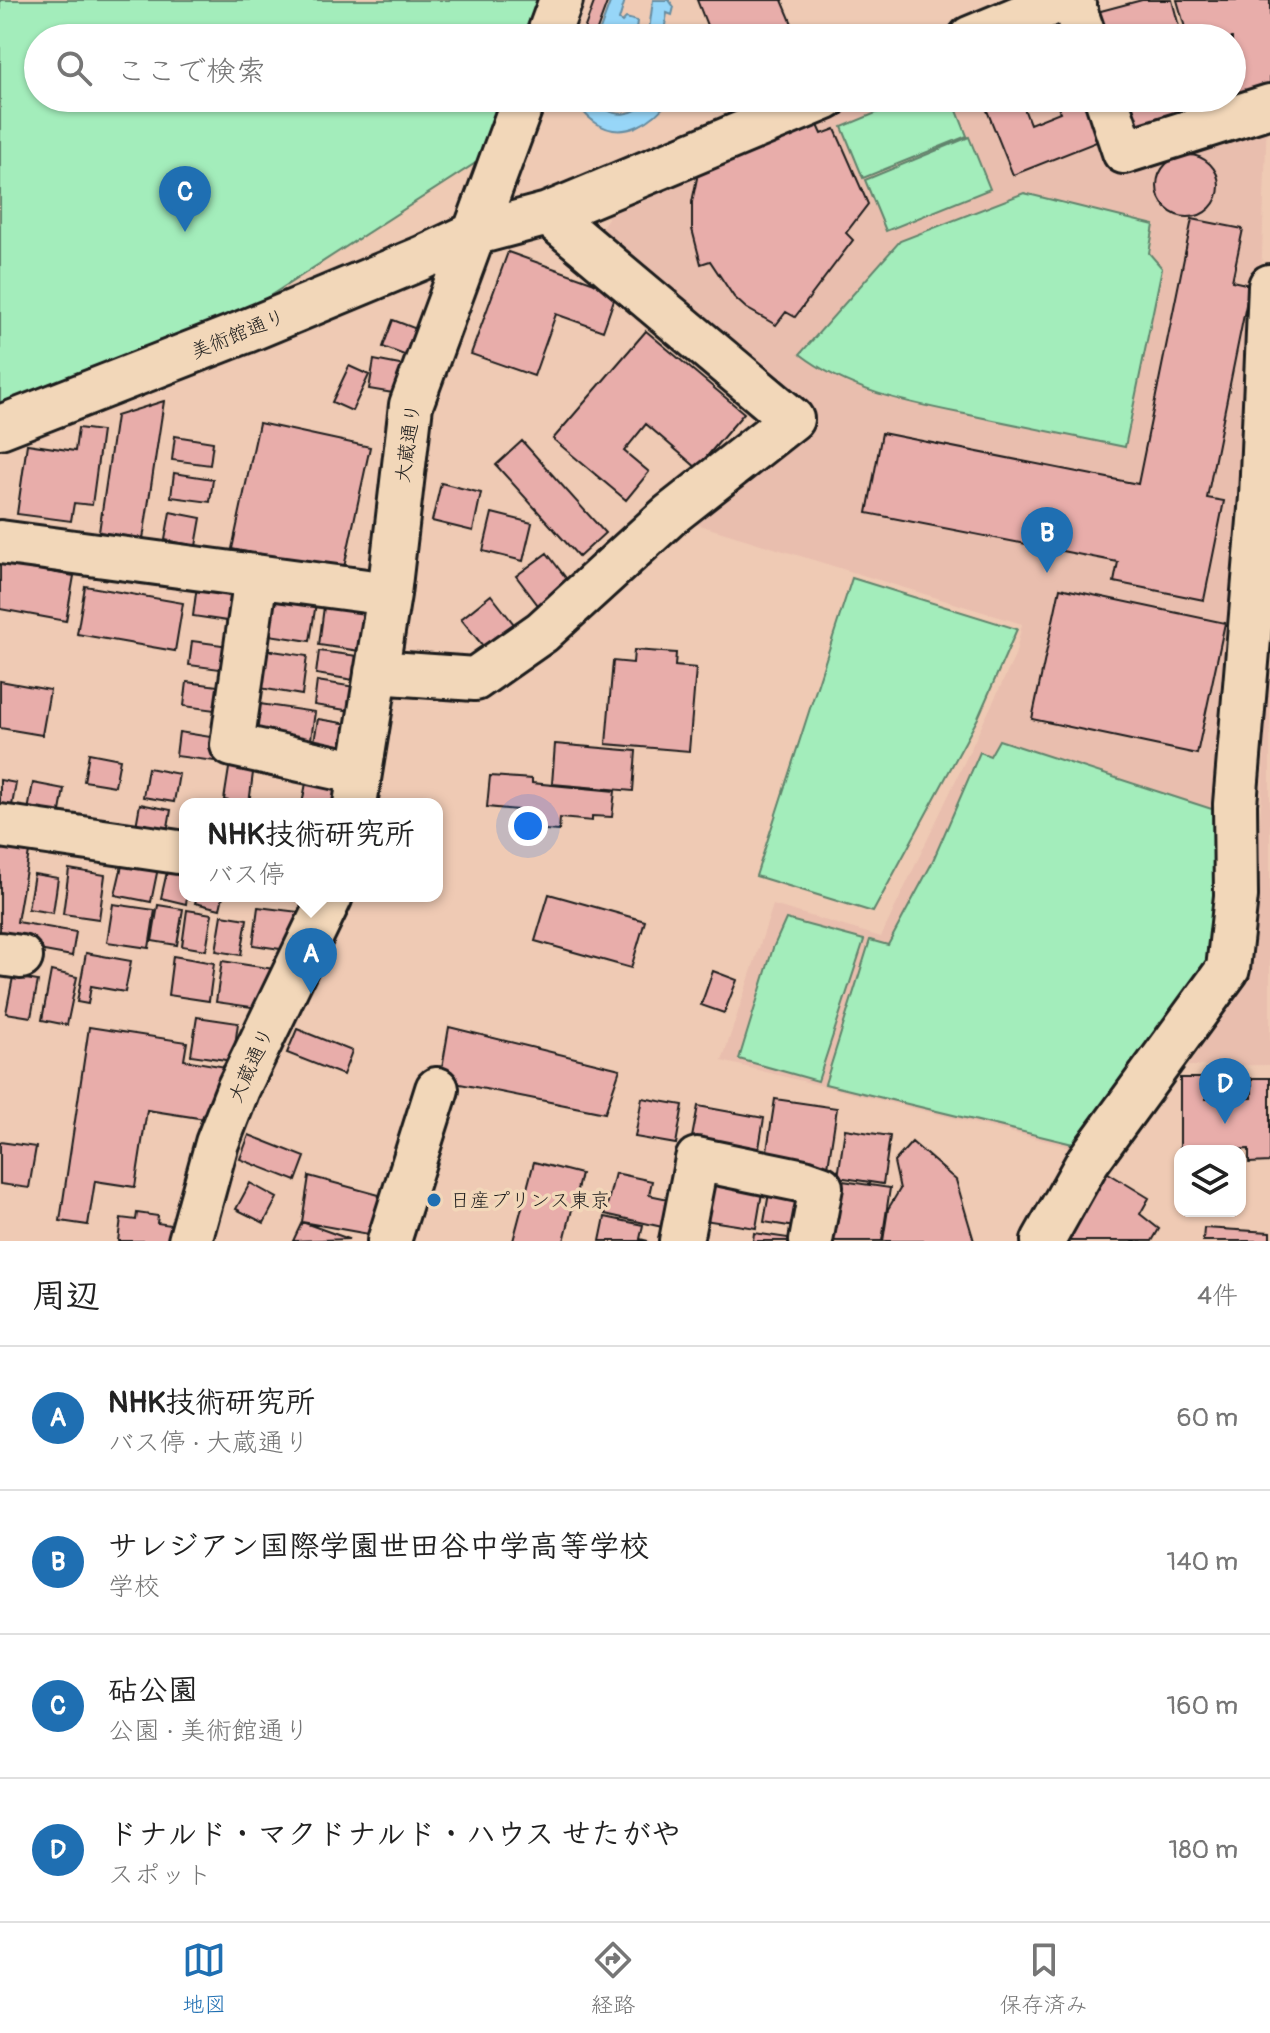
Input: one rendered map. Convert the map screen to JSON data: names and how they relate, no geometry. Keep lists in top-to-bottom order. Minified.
{"streets":{"street":["美術館通り","大蔵通り"]},"crossings":[["美術館通り","大蔵通り"]],"places":["日産プリンス東京"],"page":{"search":"ここで検索","pins":["C","B","A","D"],"popup":["NHK技術研究所","バス停"],"heading":["周辺","4件"],"list":[{"mark":"A","name":"NHK技術研究所","note":"バス停 · 大蔵通り","value":"60 m"},{"mark":"B","name":"サレジアン国際学園世田谷中学高等学校","note":"学校","value":"140 m"},{"mark":"C","name":"砧公園","note":"公園 · 美術館通り","value":"160 m"},{"mark":"D","name":"ドナルド・マクドナルド・ハウス せたがや","note":"スポット","value":"180 m"}],"nav":["地図","経路","保存済み"]}}
